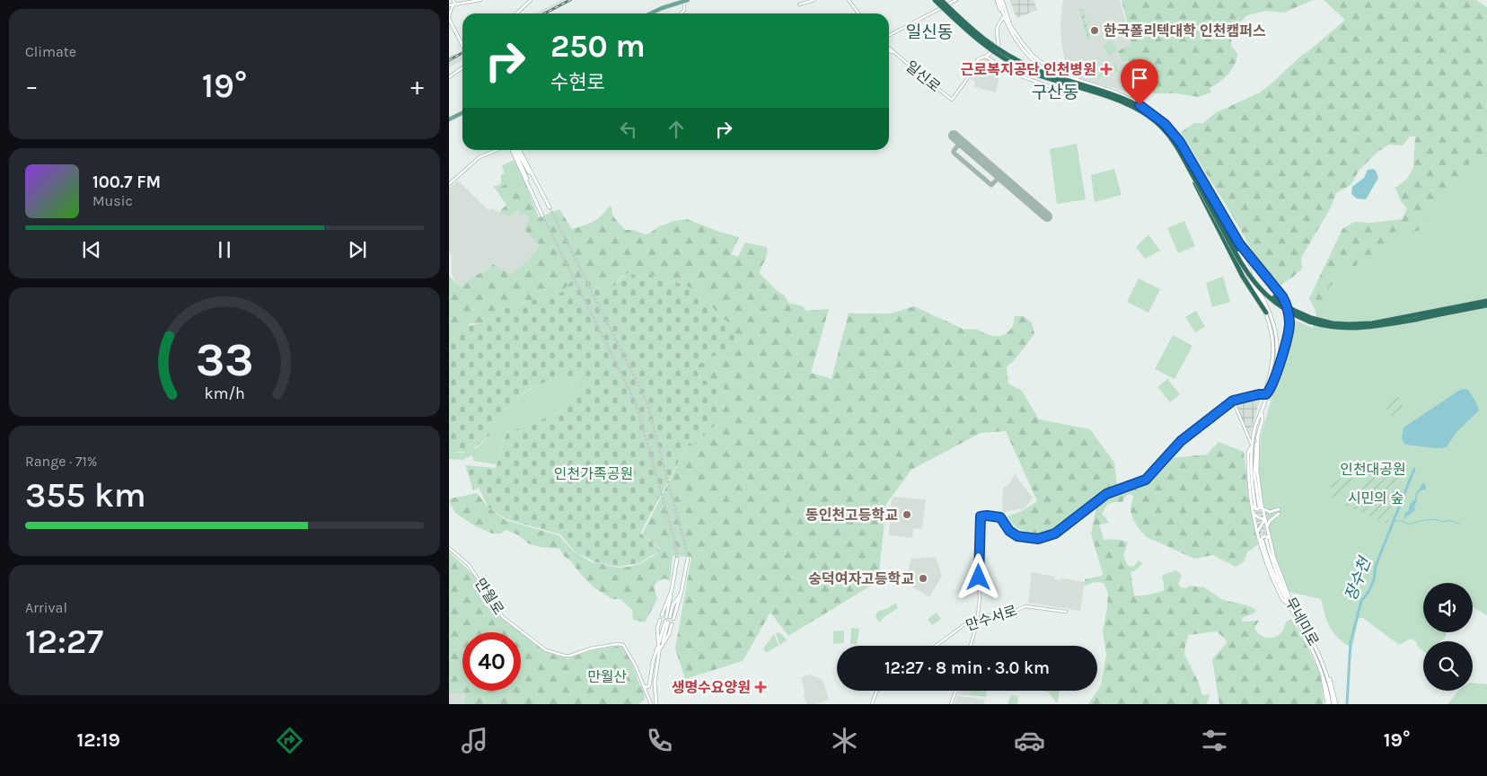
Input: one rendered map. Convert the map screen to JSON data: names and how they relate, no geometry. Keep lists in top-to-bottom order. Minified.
{"streets":{"main road":["무네미로"],"street":["일신로","만월로","만수서로"]},"districts":["일신동","구산동"],"water":["장수천"],"parks":["인천대공원","인천가족공원","시민의 숲","만월산"],"places":{"other":["한국폴리텍대학 인천캠퍼스","동인천고등학교","숭덕여자고등학교"],"health":["근로복지공단 인천병원","생명수요양원"]},"page":{"tile":["Climate",["Range · 71%","355 km"],["Arrival","12:27"]],"turn":["250 m","수현로"],"heat":["−","19°","+"],"song":["100.7 FM","Music"],"limit":"40","trip":"12:27 · 8 min · 3.0 km","tabs":["12:19","19°"],"gauge":["33","km/h"]}}
